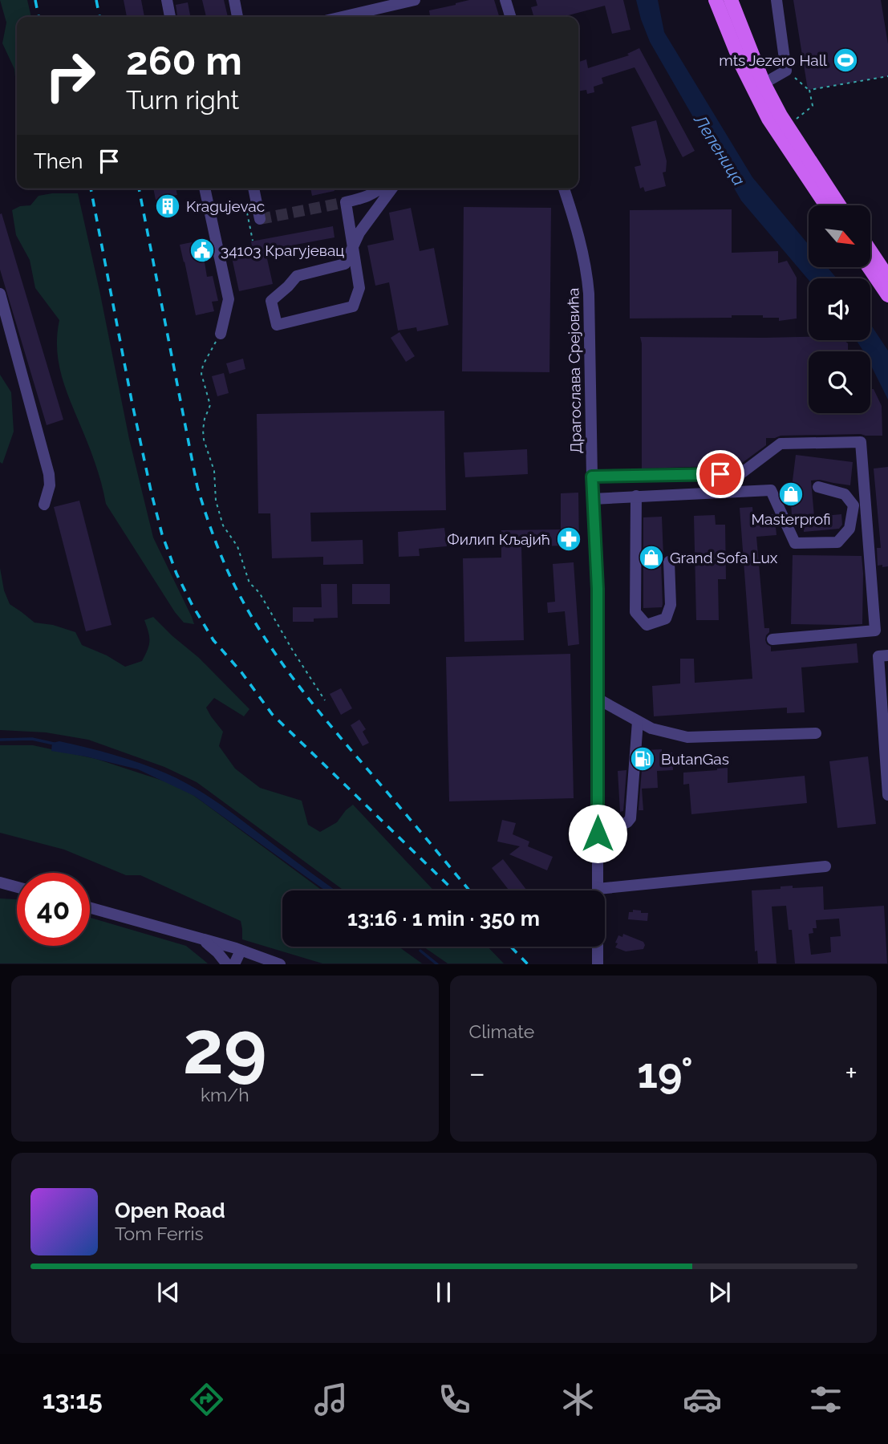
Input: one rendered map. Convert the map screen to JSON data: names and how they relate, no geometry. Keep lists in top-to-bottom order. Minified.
{"streets":{"street":["Драгослава Срејовића"]},"water":["Лепеница"],"places":{"sports":["mts Jezero Hall"],"building":["Kragujevac"],"public building":["34103 Крагујевац"],"shop":["Masterprofi","Grand Sofa Lux"],"pharmacy":["Филип Кљајић"],"fuel station":["ButanGas"]},"north":"bottom right","page":{"turn":["260 m","Turn right"],"then":"Then","limit":"40","trip":"13:16 · 1 min · 350 m","tile":[["29","km/h"],"Climate"],"heat":["−","19°","+"],"song":["Open Road","Tom Ferris"],"tabs":"13:15"}}
